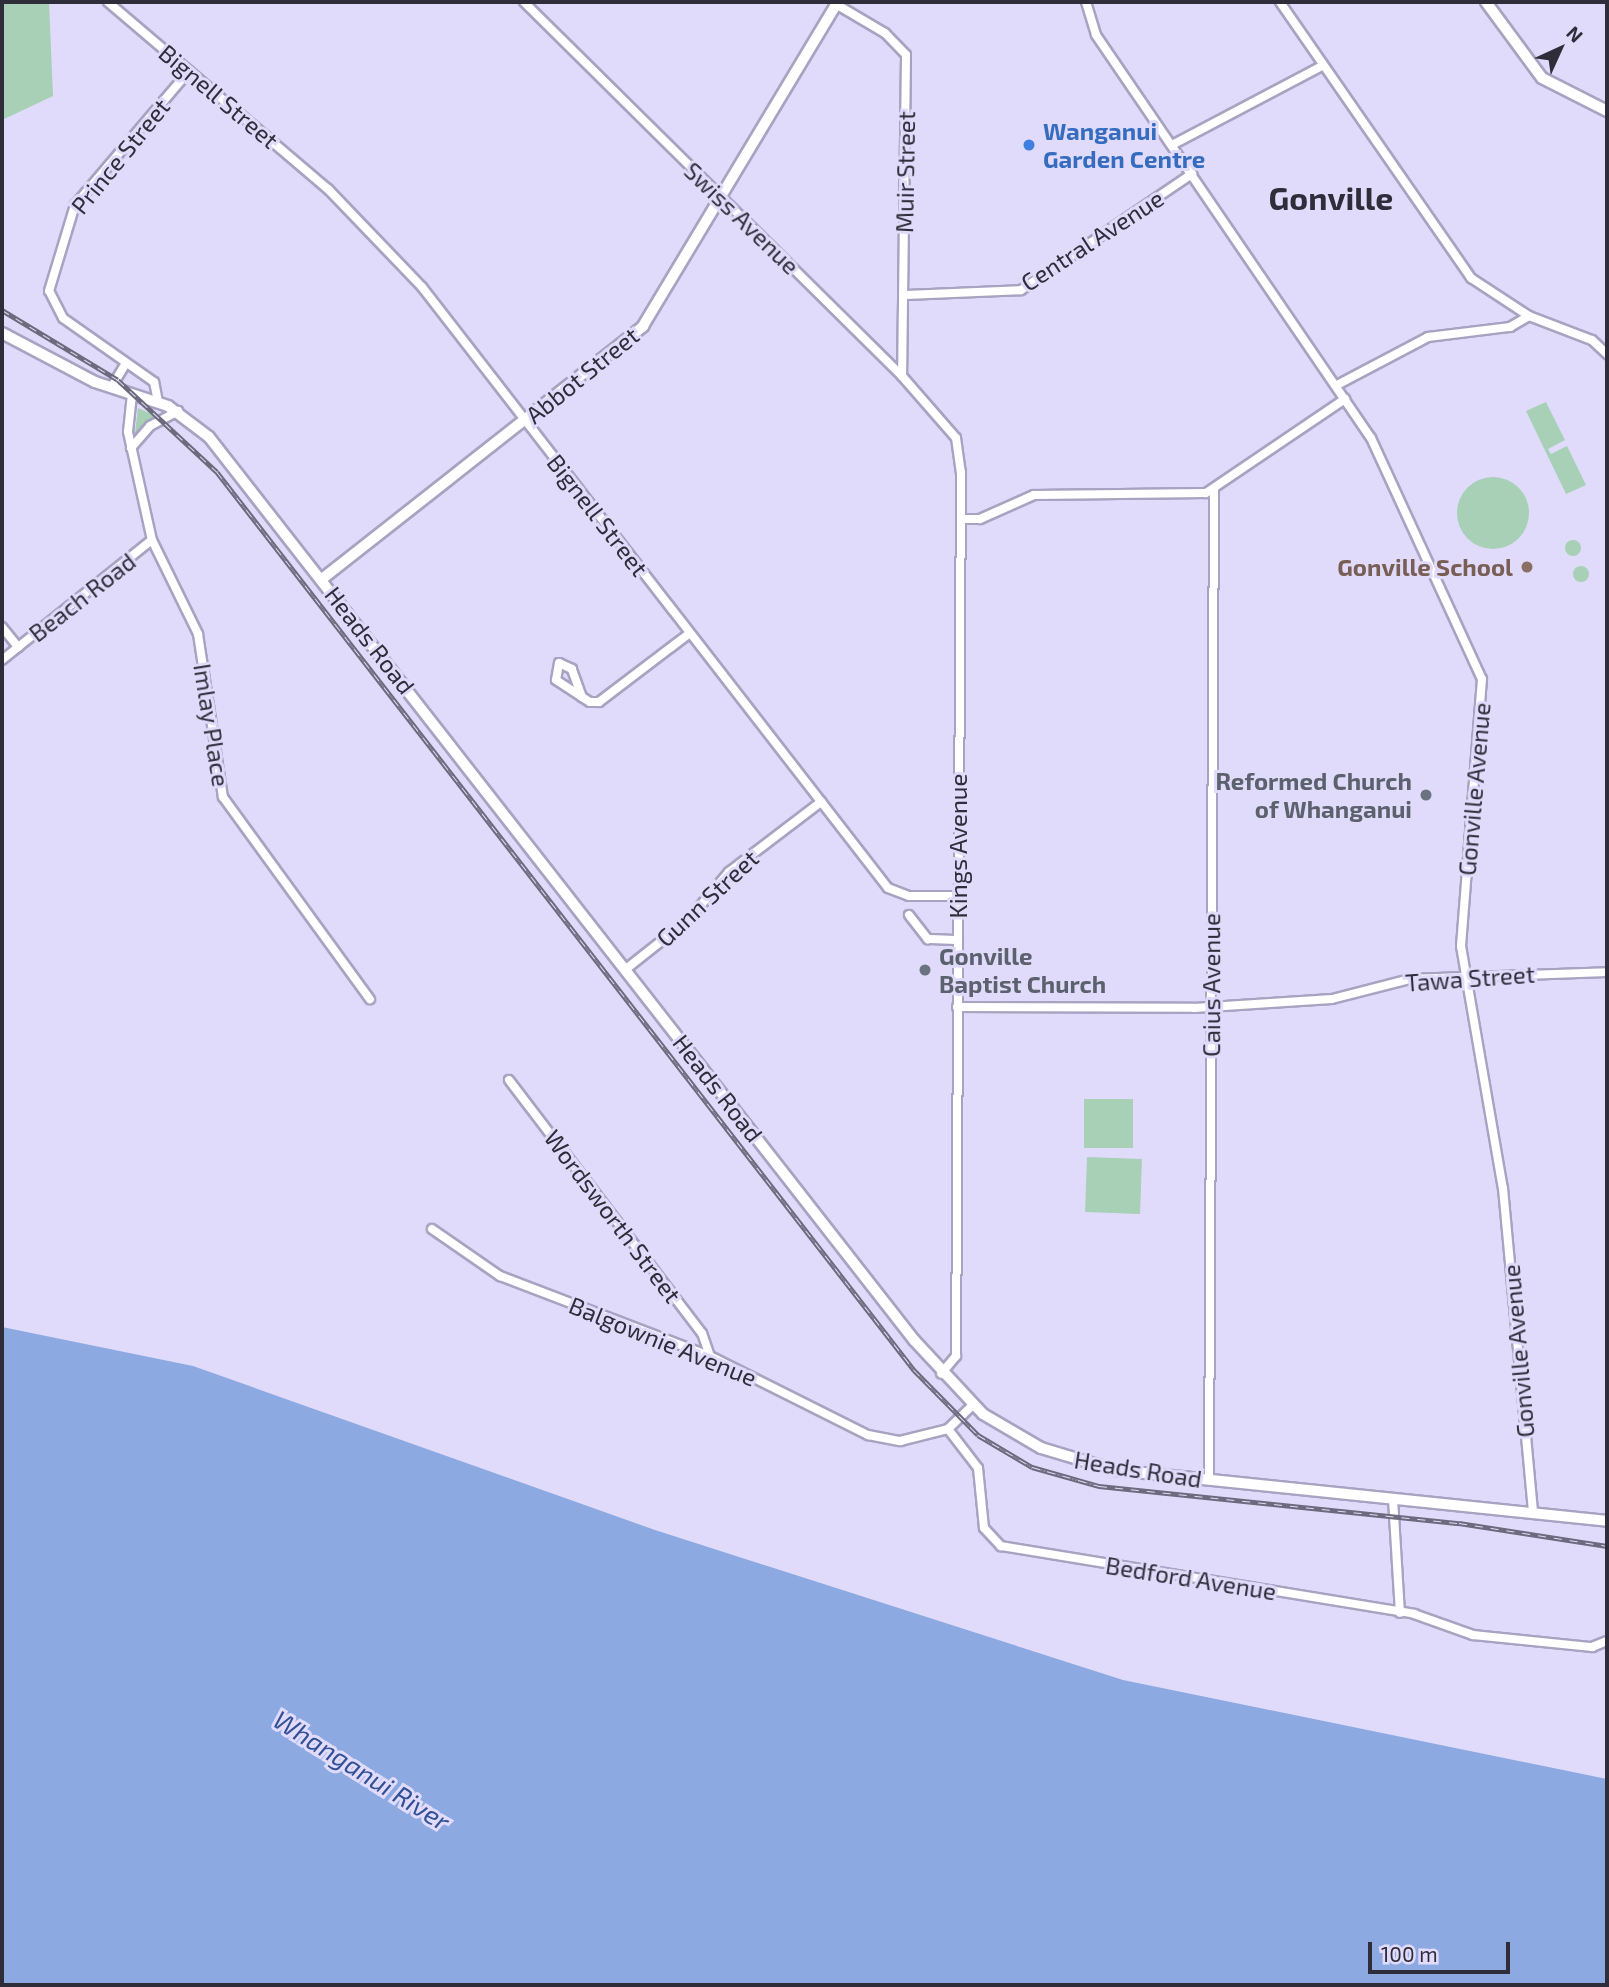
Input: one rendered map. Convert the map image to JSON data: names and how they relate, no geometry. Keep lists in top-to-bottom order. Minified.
{"streets":{"main road":["Abbot Street","Heads Road"],"street":["Bignell Street","Prince Street","Muir Street","Swiss Avenue","Central Avenue","Beach Road","Imlay Place","Gonville Avenue","Kings Avenue","Gunn Street","Tawa Street","Caius Avenue","Wordsworth Street","Balgownie Avenue","Bedford Avenue"]},"crossings":[["Bignell Street","Prince Street"],["Bignell Street","Abbot Street"],["Bignell Street","Kings Avenue"],["Bignell Street","Gunn Street"],["Prince Street","Heads Road"],["Muir Street","Swiss Avenue"],["Muir Street","Central Avenue"],["Muir Street","Abbot Street"],["Swiss Avenue","Abbot Street"],["Swiss Avenue","Kings Avenue"],["Central Avenue","Gonville Avenue"],["Abbot Street","Heads Road"],["Beach Road","Heads Road"],["Beach Road","Imlay Place"],["Heads Road","Gonville Avenue"],["Heads Road","Kings Avenue"],["Heads Road","Gunn Street"],["Heads Road","Caius Avenue"],["Heads Road","Balgownie Avenue"],["Gonville Avenue","Tawa Street"],["Kings Avenue","Tawa Street"],["Tawa Street","Caius Avenue"],["Wordsworth Street","Balgownie Avenue"],["Balgownie Avenue","Bedford Avenue"]],"districts":["Gonville"],"water":["Whanganui River"],"places":["Wanganui Garden Centre","Gonville School","Reformed Church of Whanganui","Gonville Baptist Church"],"scale_bar":"100 m","north":"top right"}
